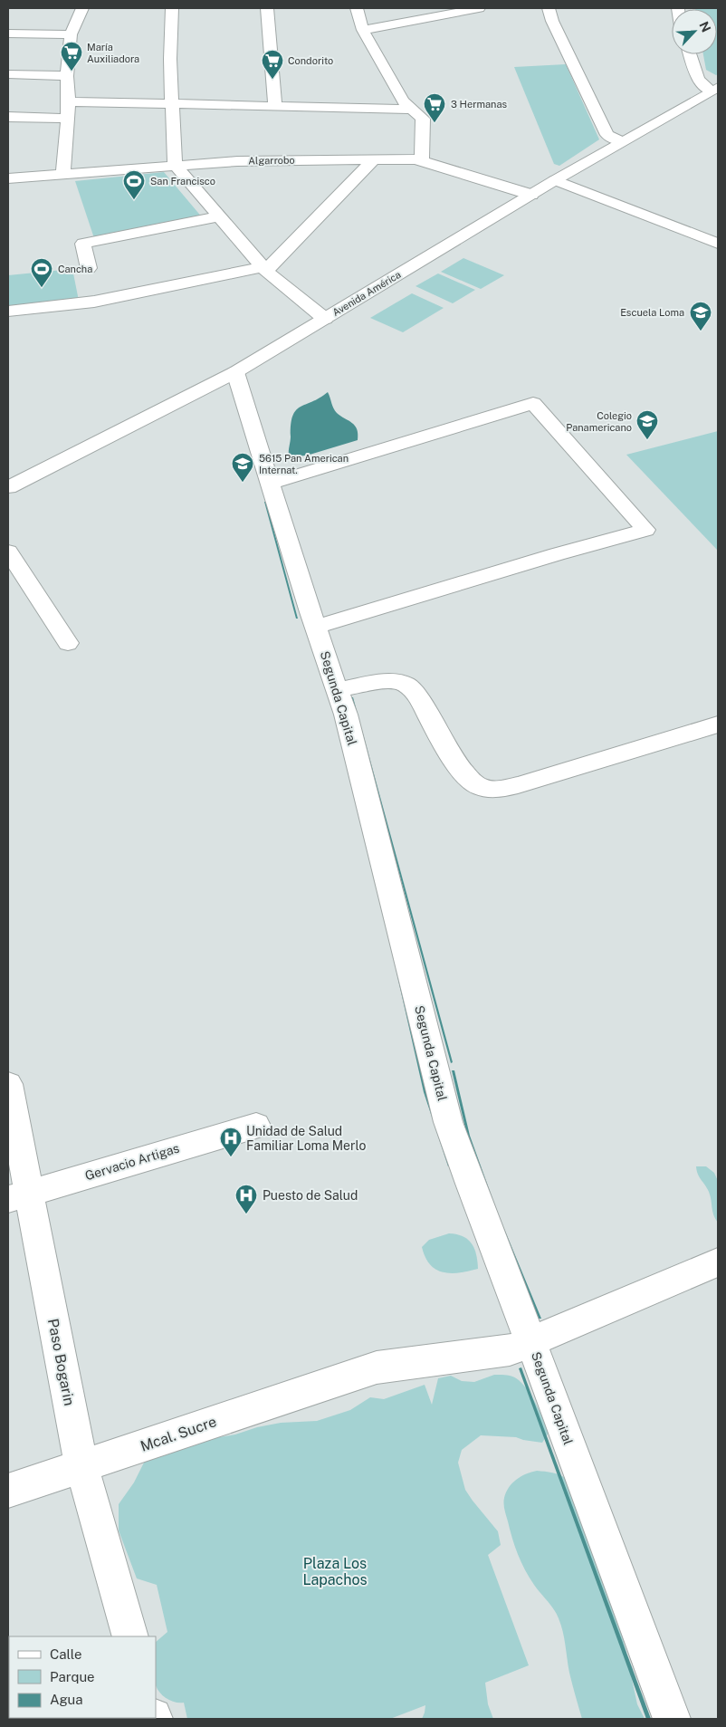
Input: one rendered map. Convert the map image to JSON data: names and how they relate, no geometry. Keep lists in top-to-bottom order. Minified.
{"streets":{"street":["Algarrobo","Avenida América","Segunda Capital","Gervacio Artigas","Paso Bogarin","Mcal. Sucre"]},"crossings":[["Algarrobo","Avenida América"],["Avenida América","Segunda Capital"],["Segunda Capital","Mcal. Sucre"],["Gervacio Artigas","Paso Bogarin"],["Paso Bogarin","Mcal. Sucre"]],"parks":["Plaza Los Lapachos"],"places":{"supermarket":["María Auxiliadora","Condorito","3 Hermanas"],"sports":["San Francisco","Cancha"],"school or university":["Escuela Loma","Colegio Panamericano","5615 Pan American Internat."],"hospital":["Unidad de Salud Familiar Loma Merlo","Puesto de Salud"]},"legend":["Calle","Parque","Agua"],"north":"top right"}
